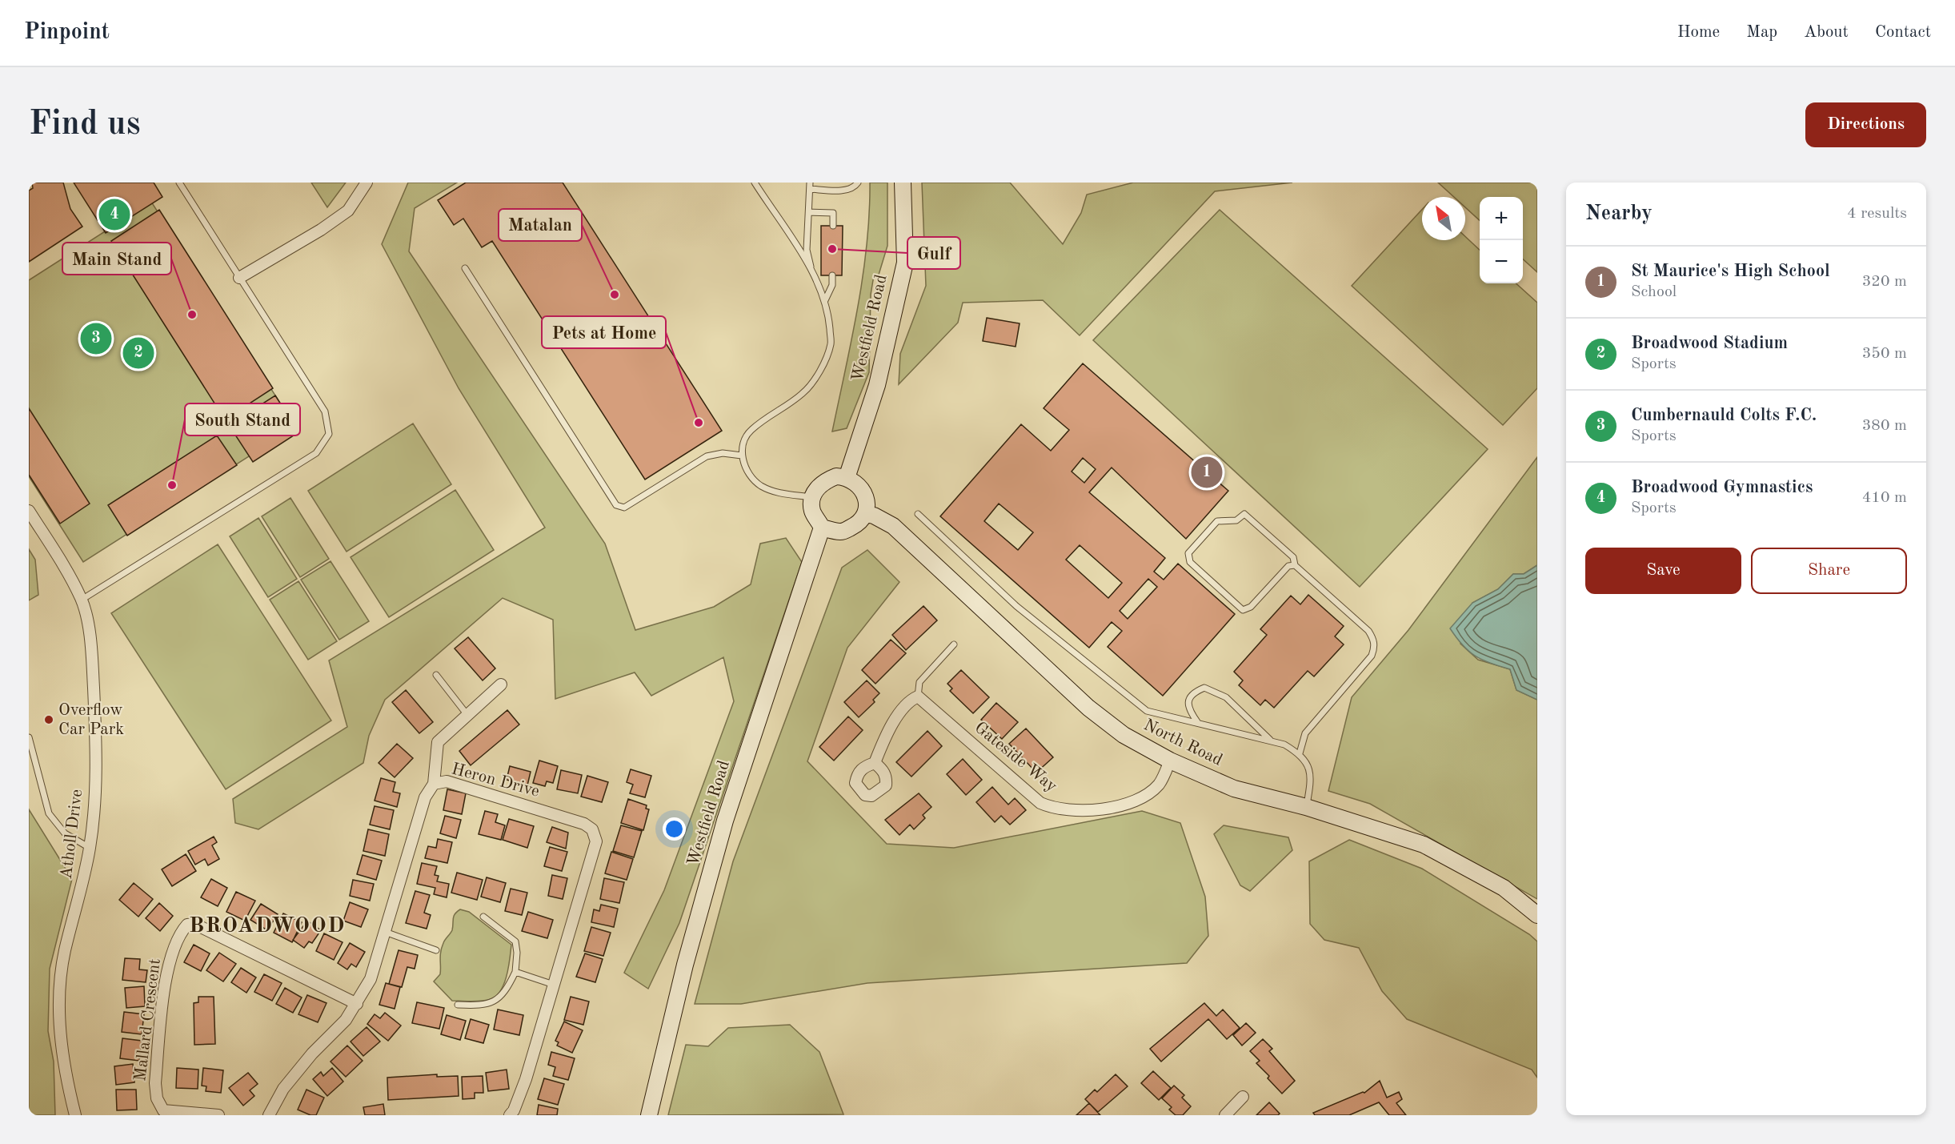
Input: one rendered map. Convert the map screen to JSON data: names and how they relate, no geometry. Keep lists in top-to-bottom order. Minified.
{"streets":{"main road":["Westfield Road","North Road"],"street":["Gateside Way","Heron Drive","Atholl Drive","Mallard Crescent"]},"crossings":[["Westfield Road","North Road"],["North Road","Gateside Way"],["Heron Drive","Mallard Crescent"]],"districts":["BROADWOOD"],"places":["Gulf","Matalan","Main Stand","Pets at Home","South Stand","Overflow Car Park"],"north":"top left","page":{"header":"Pinpoint","nav":["Home","Map","About","Contact"],"buttons":["Directions",["Save","Share"]],"title":"Find us","heading":["Nearby","4 results"],"map_buttons":["+","−"],"pins":["4","3","2","1"],"list":[{"mark":"1","name":"St Maurice's High School","note":"School","value":"320 m"},{"mark":"2","name":"Broadwood Stadium","note":"Sports","value":"350 m"},{"mark":"3","name":"Cumbernauld Colts F.C.","note":"Sports","value":"380 m"},{"mark":"4","name":"Broadwood Gymnastics","note":"Sports","value":"410 m"}]}}
